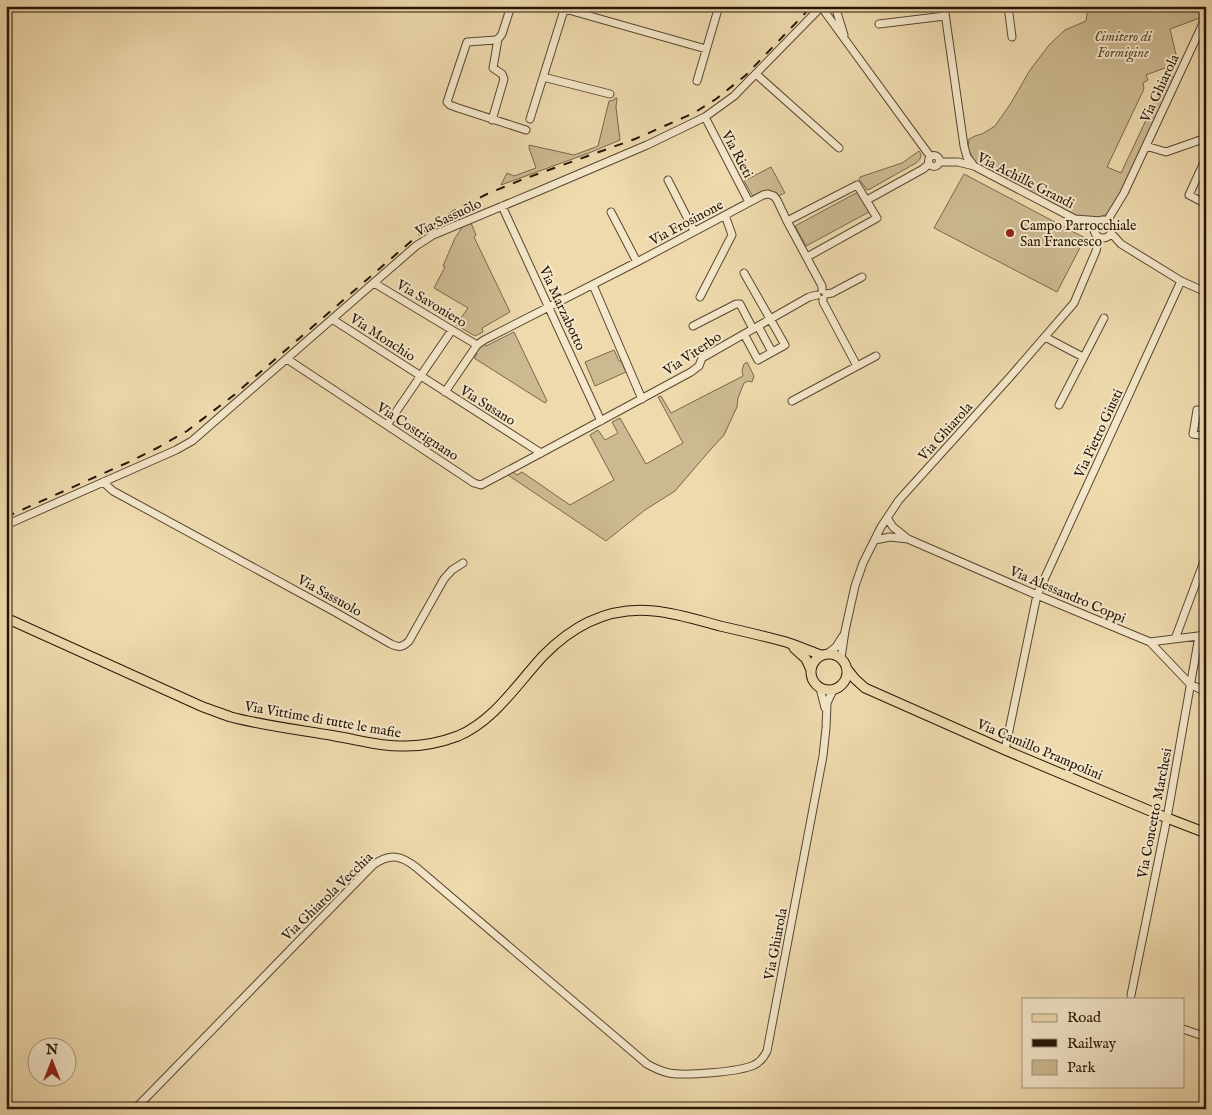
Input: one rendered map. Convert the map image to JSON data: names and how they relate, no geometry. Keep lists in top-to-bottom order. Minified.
{"streets":{"main road":["Via Vittime di tutte le mafie","Via Camillo Prampolini"],"street":["Via Ghiarola","Via Rieti","Via Achille Grandi","Via Sassuolo","Via Frosinone","Via Savoniero","Via Marzabotto","Via Monchio","Via Viterbo","Via Susano","Via Costrignano","Via Pietro Giusti","Via Alessandro Coppi","Via Concetto Marchesi","Via Ghiarola Vecchia"]},"crossings":[["Via Ghiarola","Via Achille Grandi"],["Via Ghiarola","Via Alessandro Coppi"],["Via Ghiarola","Via Vittime di tutte le mafie"],["Via Ghiarola","Via Camillo Prampolini"],["Via Ghiarola","Via Ghiarola Vecchia"],["Via Rieti","Via Sassuolo"],["Via Rieti","Via Frosinone"],["Via Sassuolo","Via Savoniero"],["Via Sassuolo","Via Marzabotto"],["Via Sassuolo","Via Monchio"],["Via Sassuolo","Via Costrignano"],["Via Frosinone","Via Savoniero"],["Via Frosinone","Via Marzabotto"],["Via Frosinone","Via Viterbo"],["Via Marzabotto","Via Viterbo"],["Via Monchio","Via Susano"],["Via Susano","Via Costrignano"],["Via Pietro Giusti","Via Alessandro Coppi"],["Via Pietro Giusti","Via Camillo Prampolini"],["Via Alessandro Coppi","Via Concetto Marchesi"],["Via Vittime di tutte le mafie","Via Camillo Prampolini"],["Via Camillo Prampolini","Via Concetto Marchesi"]],"parks":["Cimitero di Formigine"],"places":["Campo Parrocchiale San Francesco"],"legend":["Road","Railway","Park"],"north":"top"}
